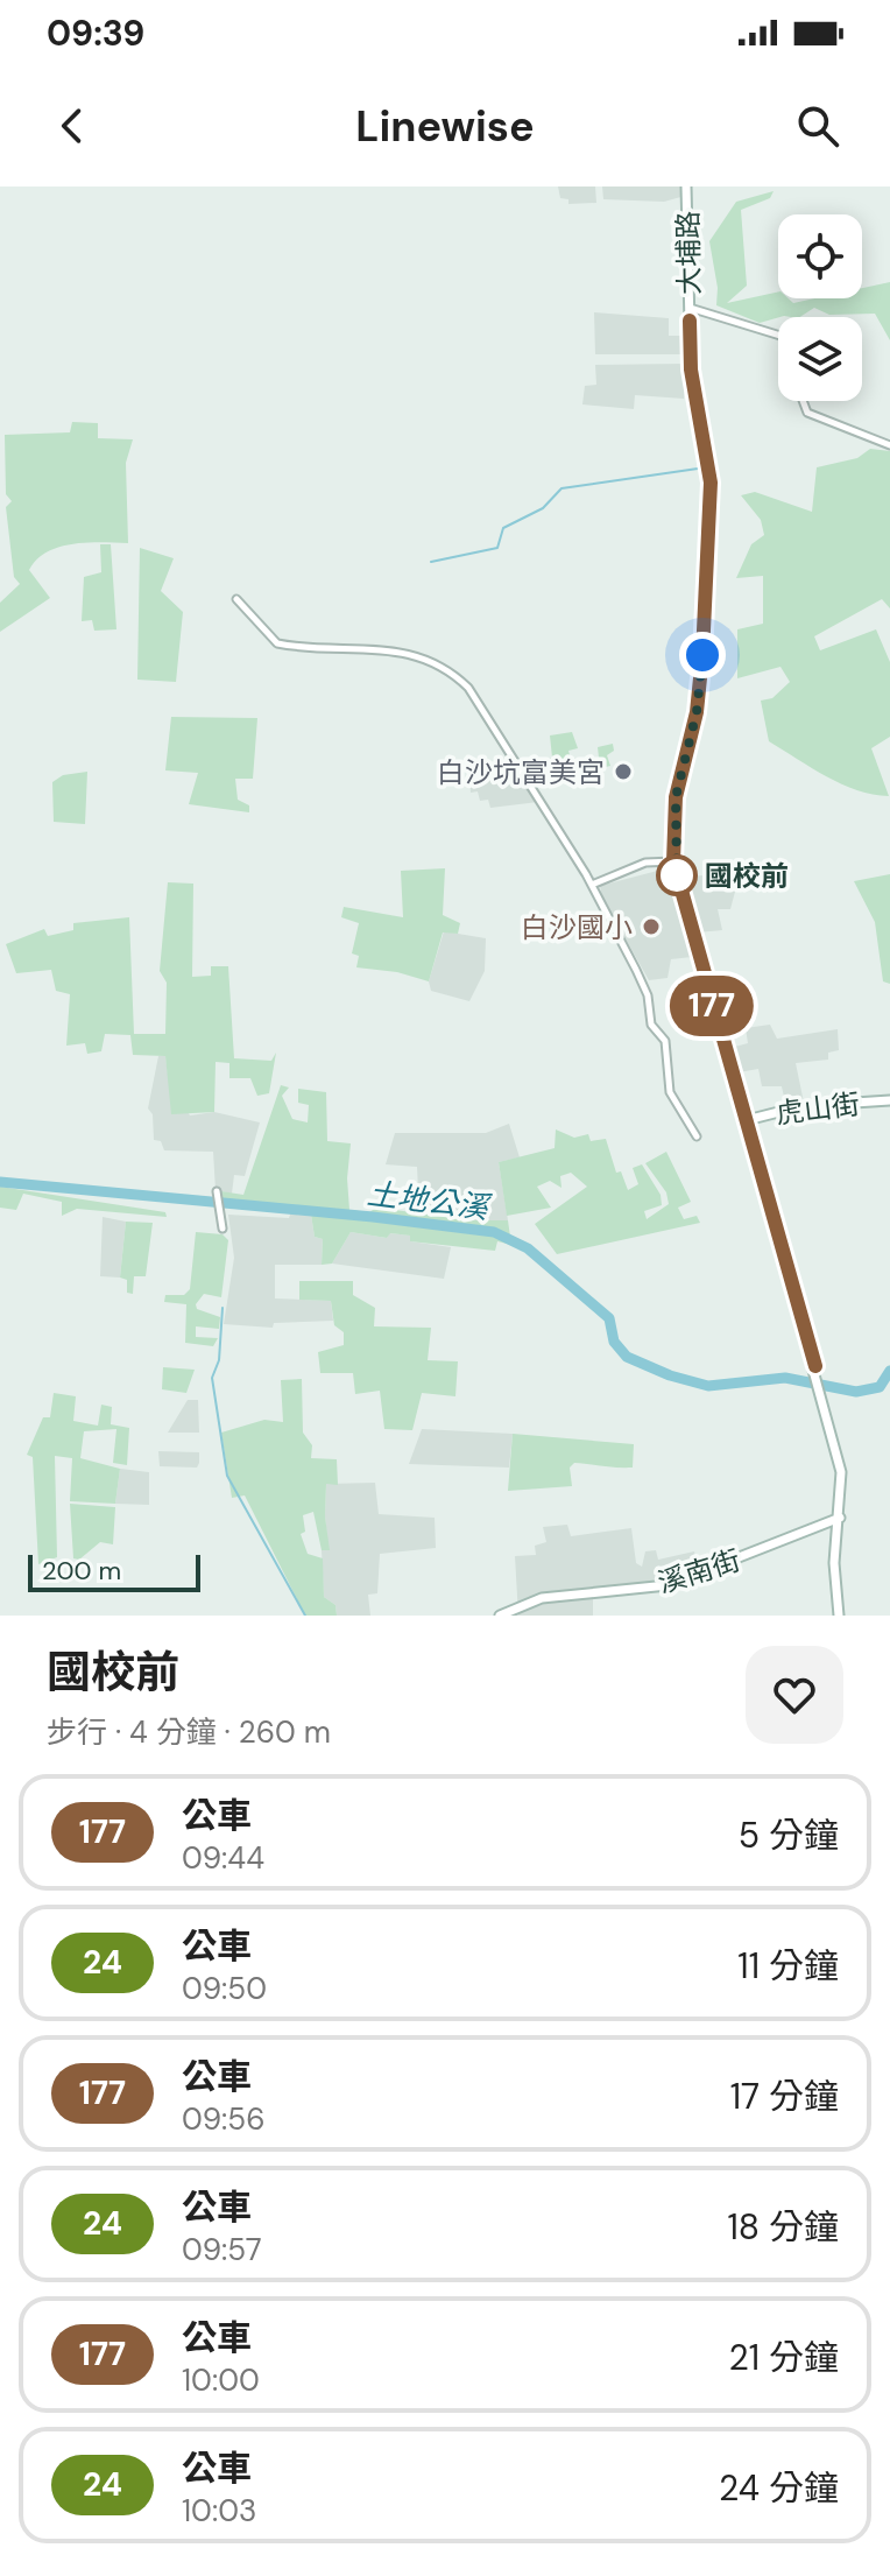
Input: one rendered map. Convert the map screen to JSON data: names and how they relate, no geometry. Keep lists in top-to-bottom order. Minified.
{"streets":{"main road":["大埔路","虎山街","溪南街"]},"crossings":[["大埔路","虎山街"],["大埔路","溪南街"]],"water":["土地公溪"],"places":["白沙坑富美宮","國校前","白沙國小"],"lines":["bus line 177"],"scale_bar":"200 m","page":{"status":"09:39","header":"Linewise","on_map":"177","scale":"200 m","heading":["國校前","步行 · 4 分鐘 · 260 m"],"list":[{"mark":"177","name":"公車","note":"09:44","value":"5 分鐘"},{"mark":"24","name":"公車","note":"09:50","value":"11 分鐘"},{"mark":"177","name":"公車","note":"09:56","value":"17 分鐘"},{"mark":"24","name":"公車","note":"09:57","value":"18 分鐘"},{"mark":"177","name":"公車","note":"10:00","value":"21 分鐘"},{"mark":"24","name":"公車","note":"10:03","value":"24 分鐘"}]}}
